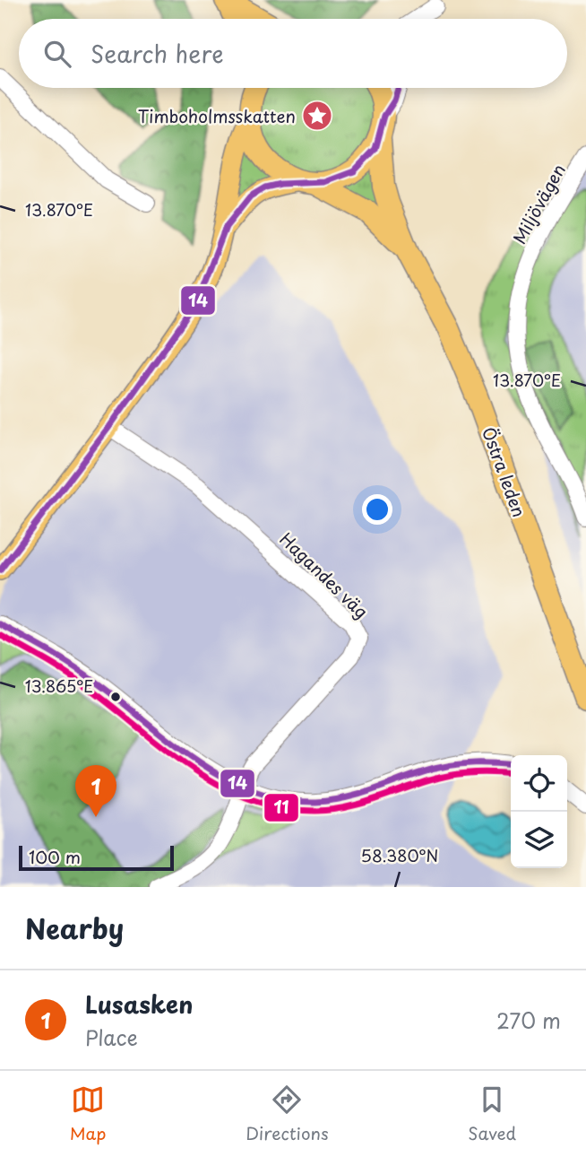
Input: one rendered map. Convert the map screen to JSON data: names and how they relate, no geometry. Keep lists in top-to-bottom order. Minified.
{"streets":{"highway":["Östra leden"],"street":["Miljövägen","Hagandes väg"]},"places":{"place":["Timboholmsskatten"]},"lines":["transit line 14","transit line 11"],"scale_bar":"100 m","page":{"search":"Search here","pins":"1","scale":"100 m","heading":"Nearby","list":[{"mark":"1","name":"Lusasken","note":"Place","value":"270 m"}],"nav":["Map","Directions","Saved"]},"coordinates":["13.870°E","13.865°E","58.380°N"]}
